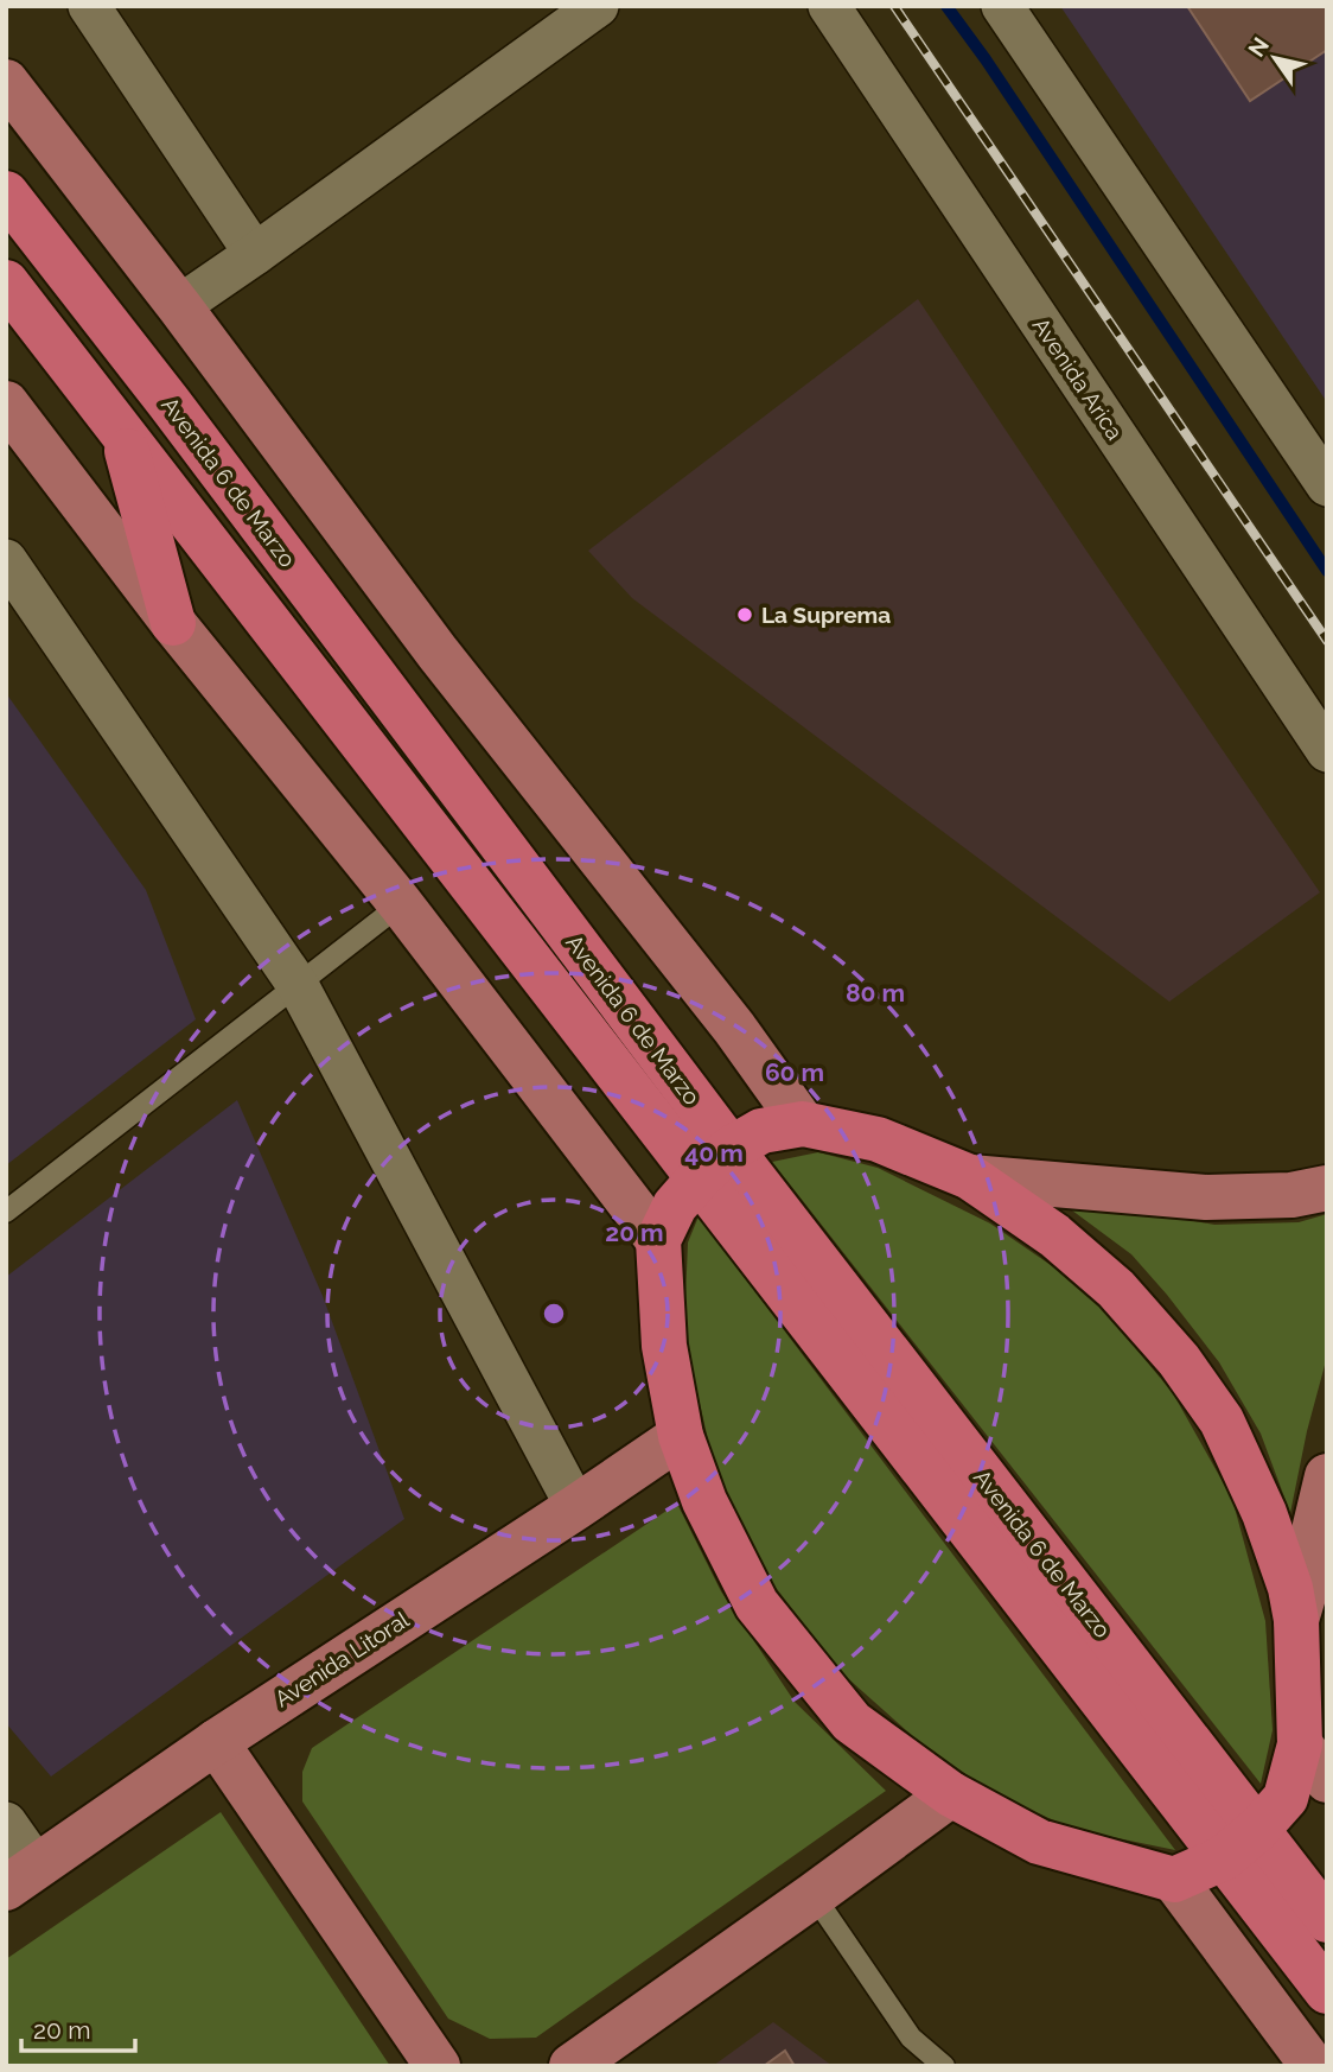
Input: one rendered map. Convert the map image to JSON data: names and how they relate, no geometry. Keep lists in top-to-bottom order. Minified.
{"streets":{"highway":["Avenida 6 de Marzo"],"main road":["Avenida Litoral"],"street":["Avenida Arica"]},"places":["La Suprema"],"scale_bar":"20 m","north":"top left","rings":["80 m","60 m","40 m","20 m"]}
